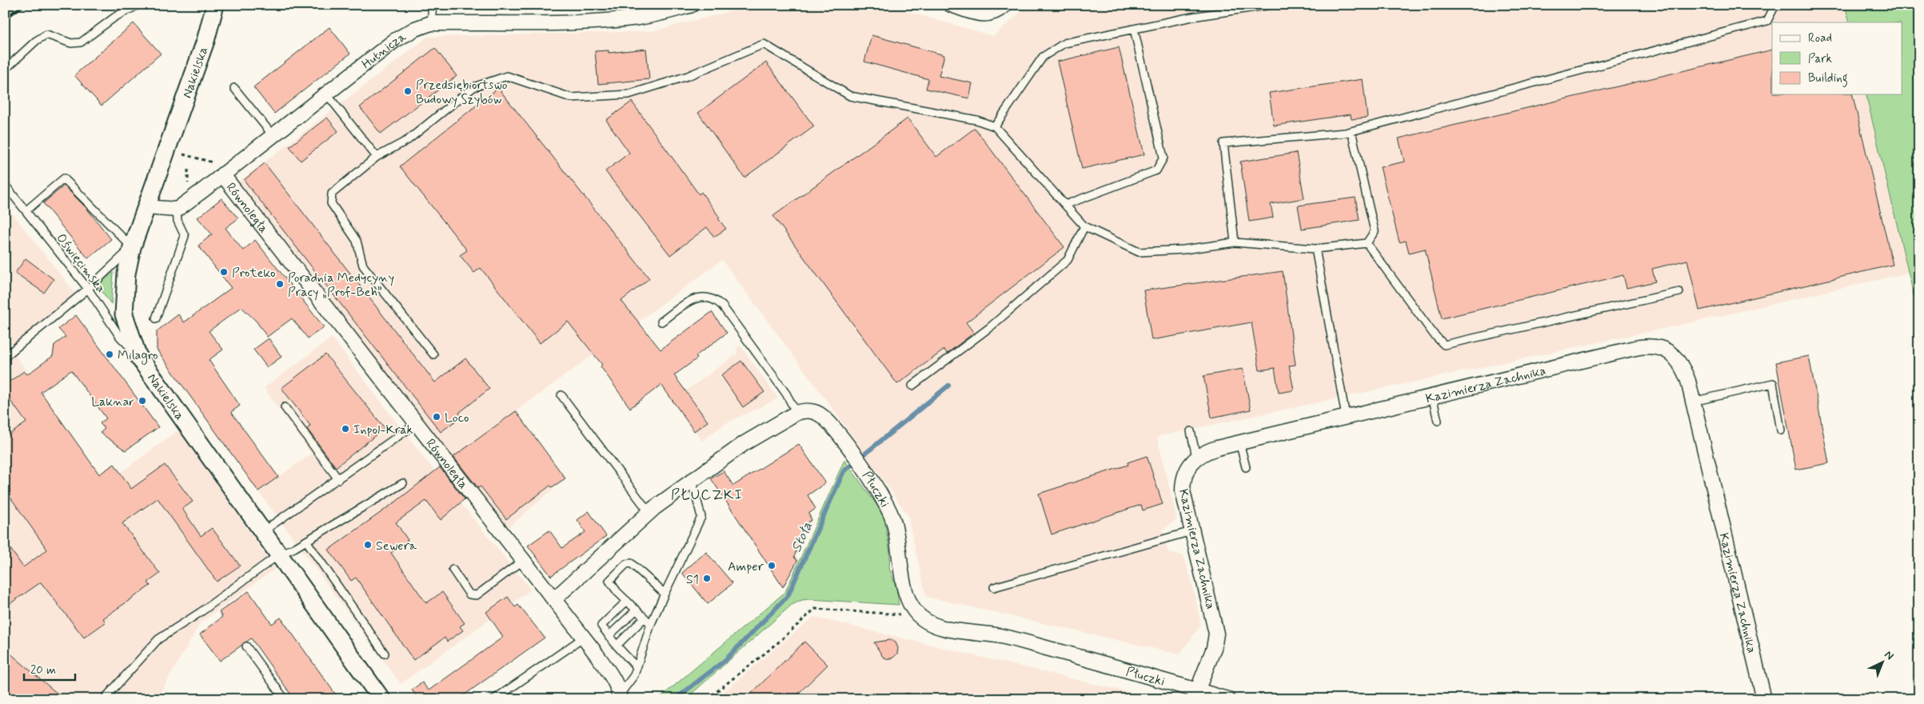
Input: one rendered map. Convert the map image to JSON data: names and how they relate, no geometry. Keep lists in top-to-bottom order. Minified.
{"streets":{"street":["Hutnicza","Nakielska","Równoległa","Kazimierza Zachnika","Płuczki"],"lane":["Oświęcimska"]},"crossings":[["Hutnicza","Równoległa"],["Nakielska","Oświęcimska"],["Równoległa","Płuczki"],["Kazimierza Zachnika","Płuczki"]],"districts":["PŁUCZKI"],"water":["Stoła"],"places":["Przedsiębiortswo Budowy Szybów","Proteko","Poradnia Medycyny Pracy „Prof-Beh”","Milagro","Laknar","Loco","Inpol-Krak","Sewera","Amper","S1"],"legend":["Road","Park","Building"],"scale_bar":"20 m","north":"top right"}
